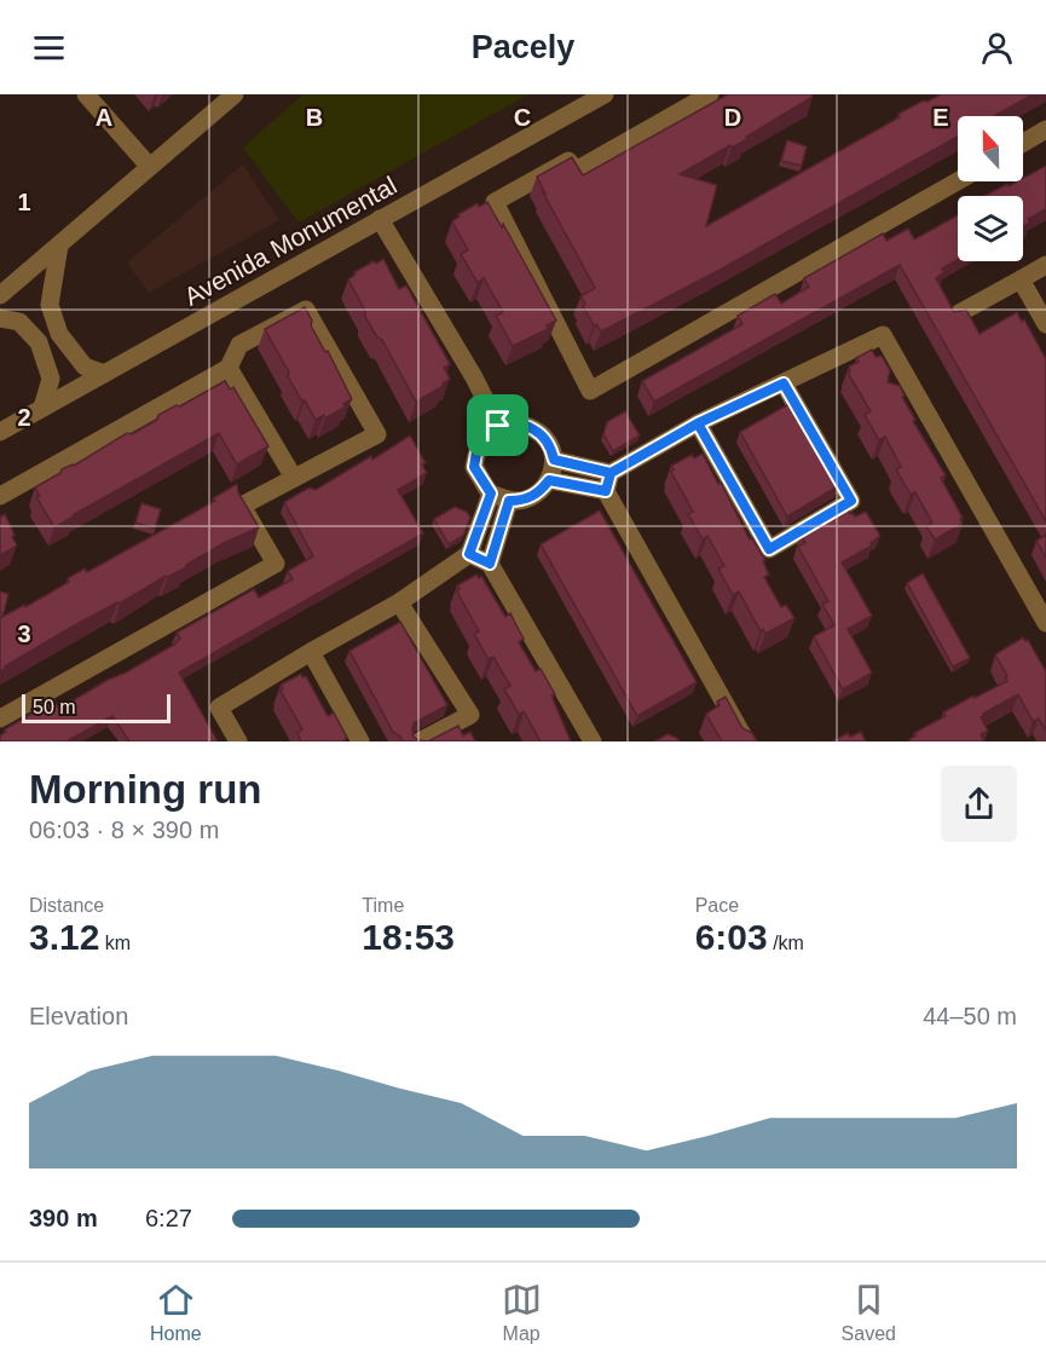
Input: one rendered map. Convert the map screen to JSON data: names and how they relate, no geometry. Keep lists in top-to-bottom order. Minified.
{"streets":{"street":["Avenida Monumental"]},"scale_bar":"50 m","north":"top","page":{"header":"Pacely","scale":"50 m","heading":["Morning run","06:03 · 8 × 390 m"],"stats":[["Distance","3.12 km"],["Time","18:53"],["Pace","6:03 /km"]],"chart":["Elevation","44–50 m"],"list":[{"name":"390 m","note":"6:27"}],"tabs":["Home","Map","Saved"]},"grid":{"columns":["A","B","C","D","E"],"rows":["1","2","3"]}}
